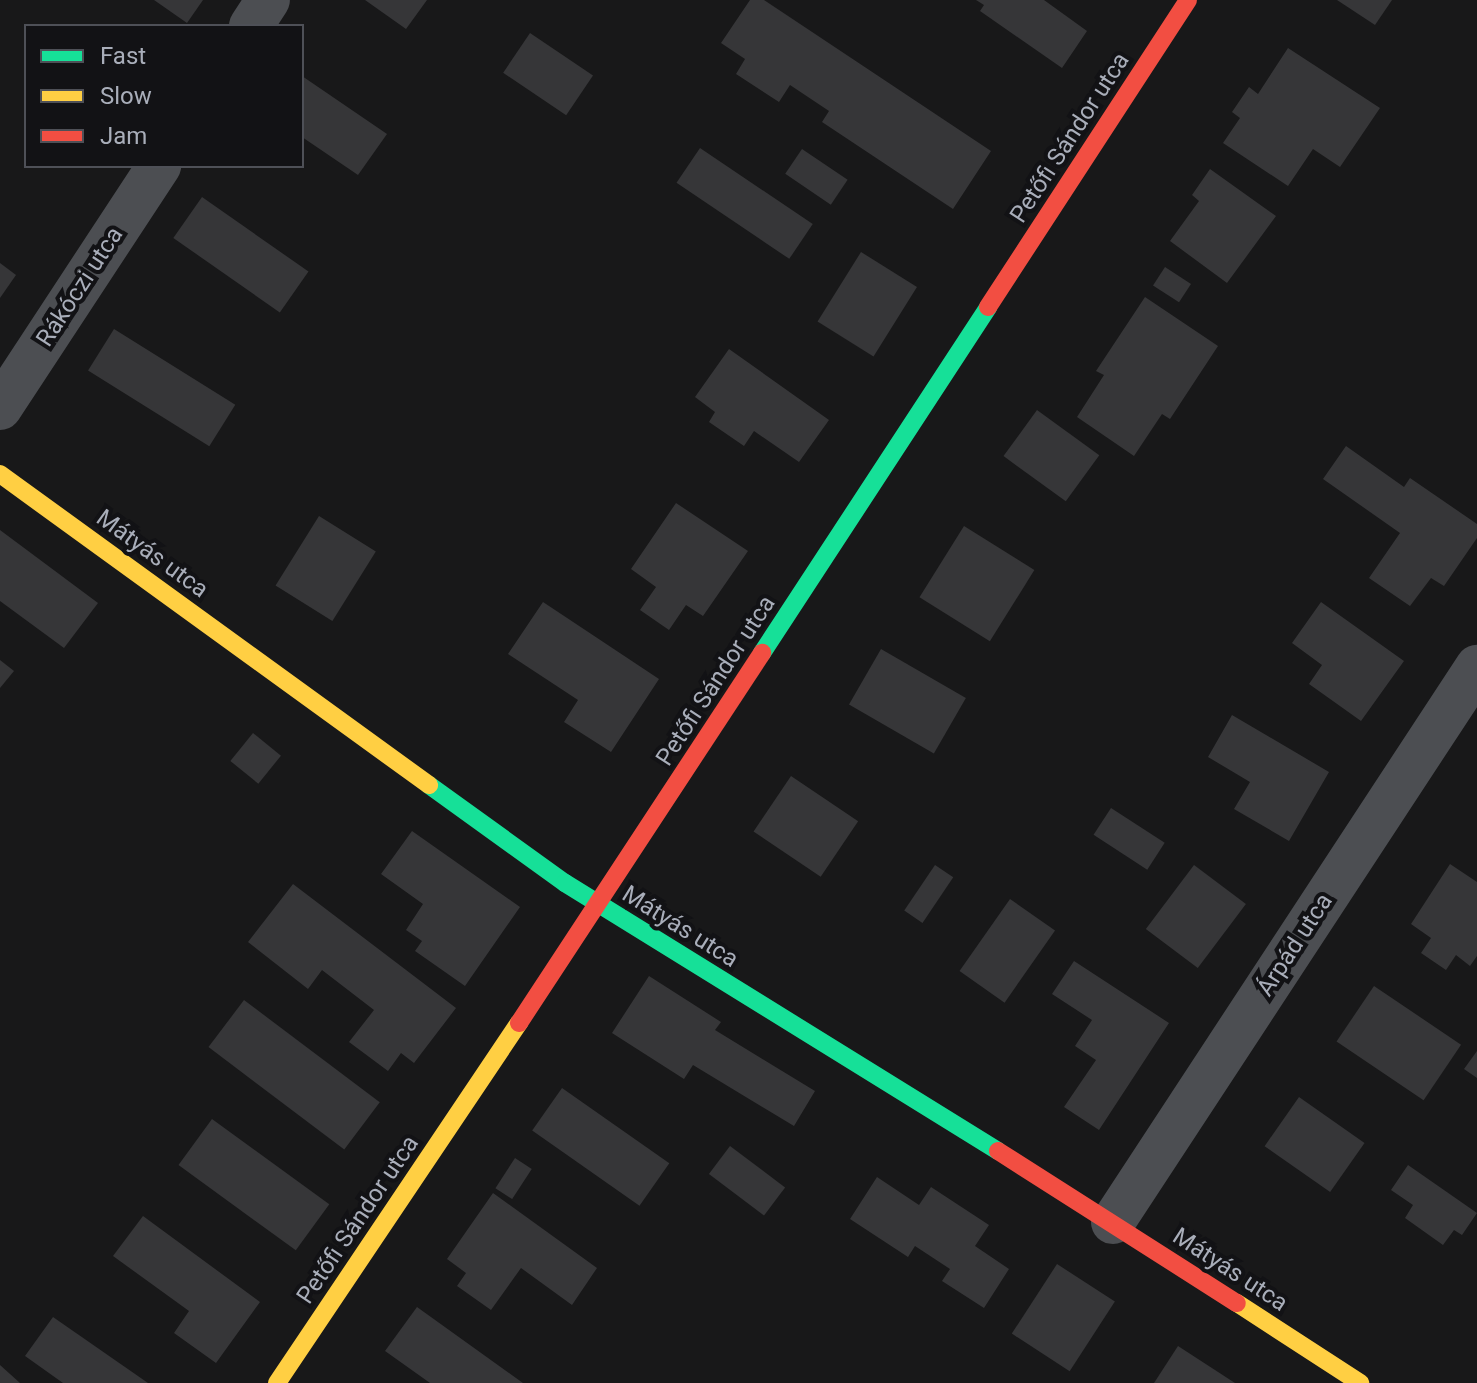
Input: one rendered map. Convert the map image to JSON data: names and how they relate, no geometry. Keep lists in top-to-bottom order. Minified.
{"streets":{"main road":["Petőfi Sándor utca","Mátyás utca"],"street":["Rákóczi utca","Árpád utca"]},"crossings":[["Petőfi Sándor utca","Mátyás utca"],["Mátyás utca","Árpád utca"]],"legend":["Fast","Slow","Jam"]}
